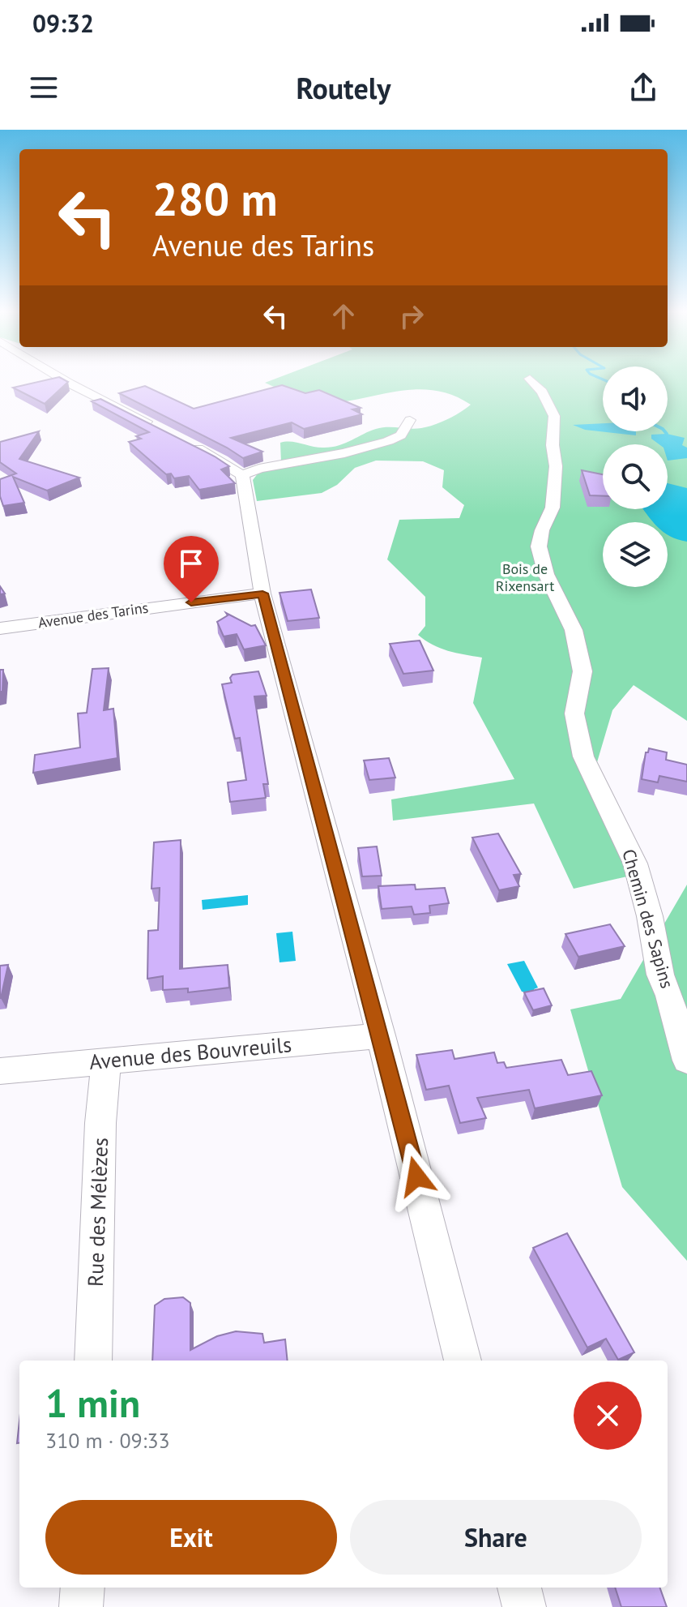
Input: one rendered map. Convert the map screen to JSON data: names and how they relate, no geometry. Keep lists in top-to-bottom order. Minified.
{"streets":{"street":["Avenue des Tarins","Chemin des Sapins","Avenue des Bouvreuils","Rue des Mélèzes"]},"crossings":[["Avenue des Bouvreuils","Rue des Mélèzes"]],"parks":["Bois de Rixensart"],"page":{"status":"09:32","header":"Routely","turn":["280 m","Avenue des Tarins"],"heading":["1 min","310 m · 09:33"],"buttons":["Exit","Share"]}}
